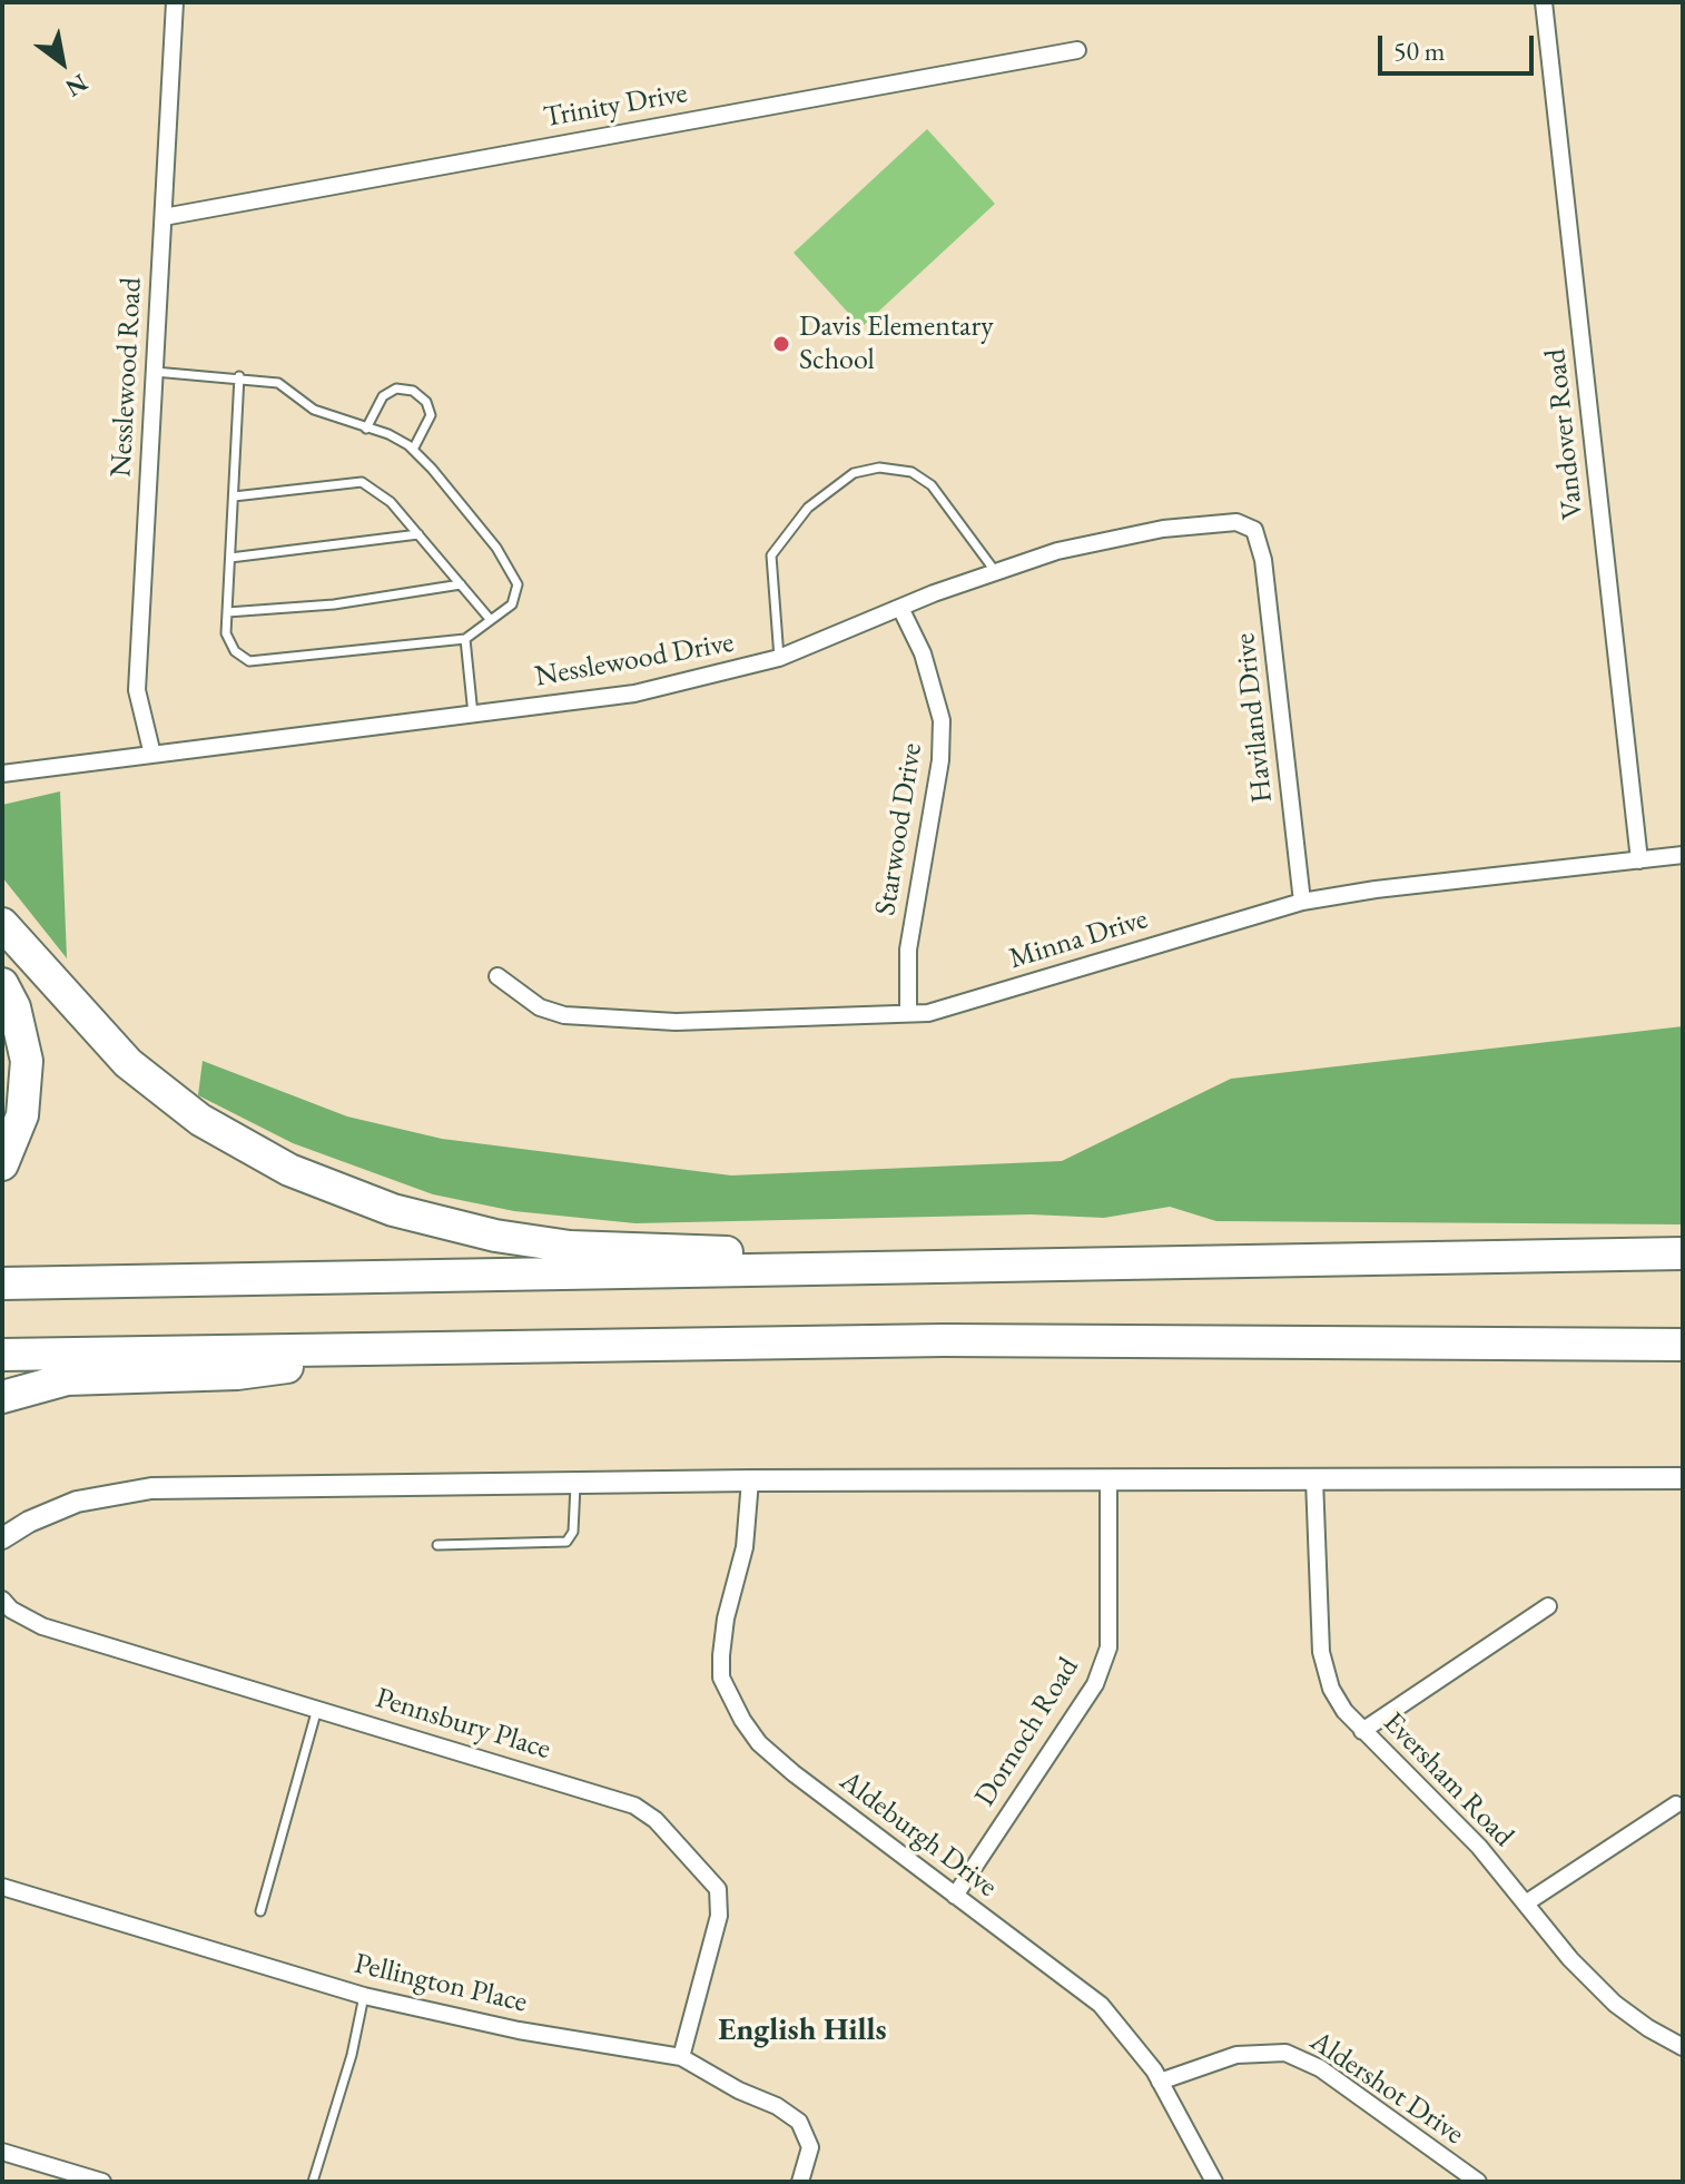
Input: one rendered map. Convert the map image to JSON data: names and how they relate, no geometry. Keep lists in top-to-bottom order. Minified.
{"streets":{"street":["Trinity Drive","Nesslewood Road","Vandover Road","Nesslewood Drive","Haviland Drive","Starwood Drive","Minna Drive","Pennsbury Place","Dornoch Road","Eversham Road","Aldeburgh Drive","Pellington Place","Aldershot Drive"]},"crossings":[["Trinity Drive","Nesslewood Road"],["Nesslewood Road","Nesslewood Drive"],["Vandover Road","Minna Drive"],["Nesslewood Drive","Haviland Drive"],["Nesslewood Drive","Starwood Drive"],["Haviland Drive","Minna Drive"],["Starwood Drive","Minna Drive"],["Pennsbury Place","Pellington Place"],["Dornoch Road","Aldeburgh Drive"],["Aldeburgh Drive","Aldershot Drive"]],"districts":["English Hills"],"places":["Davis Elementary School"],"scale_bar":"50 m","north":"bottom right"}
